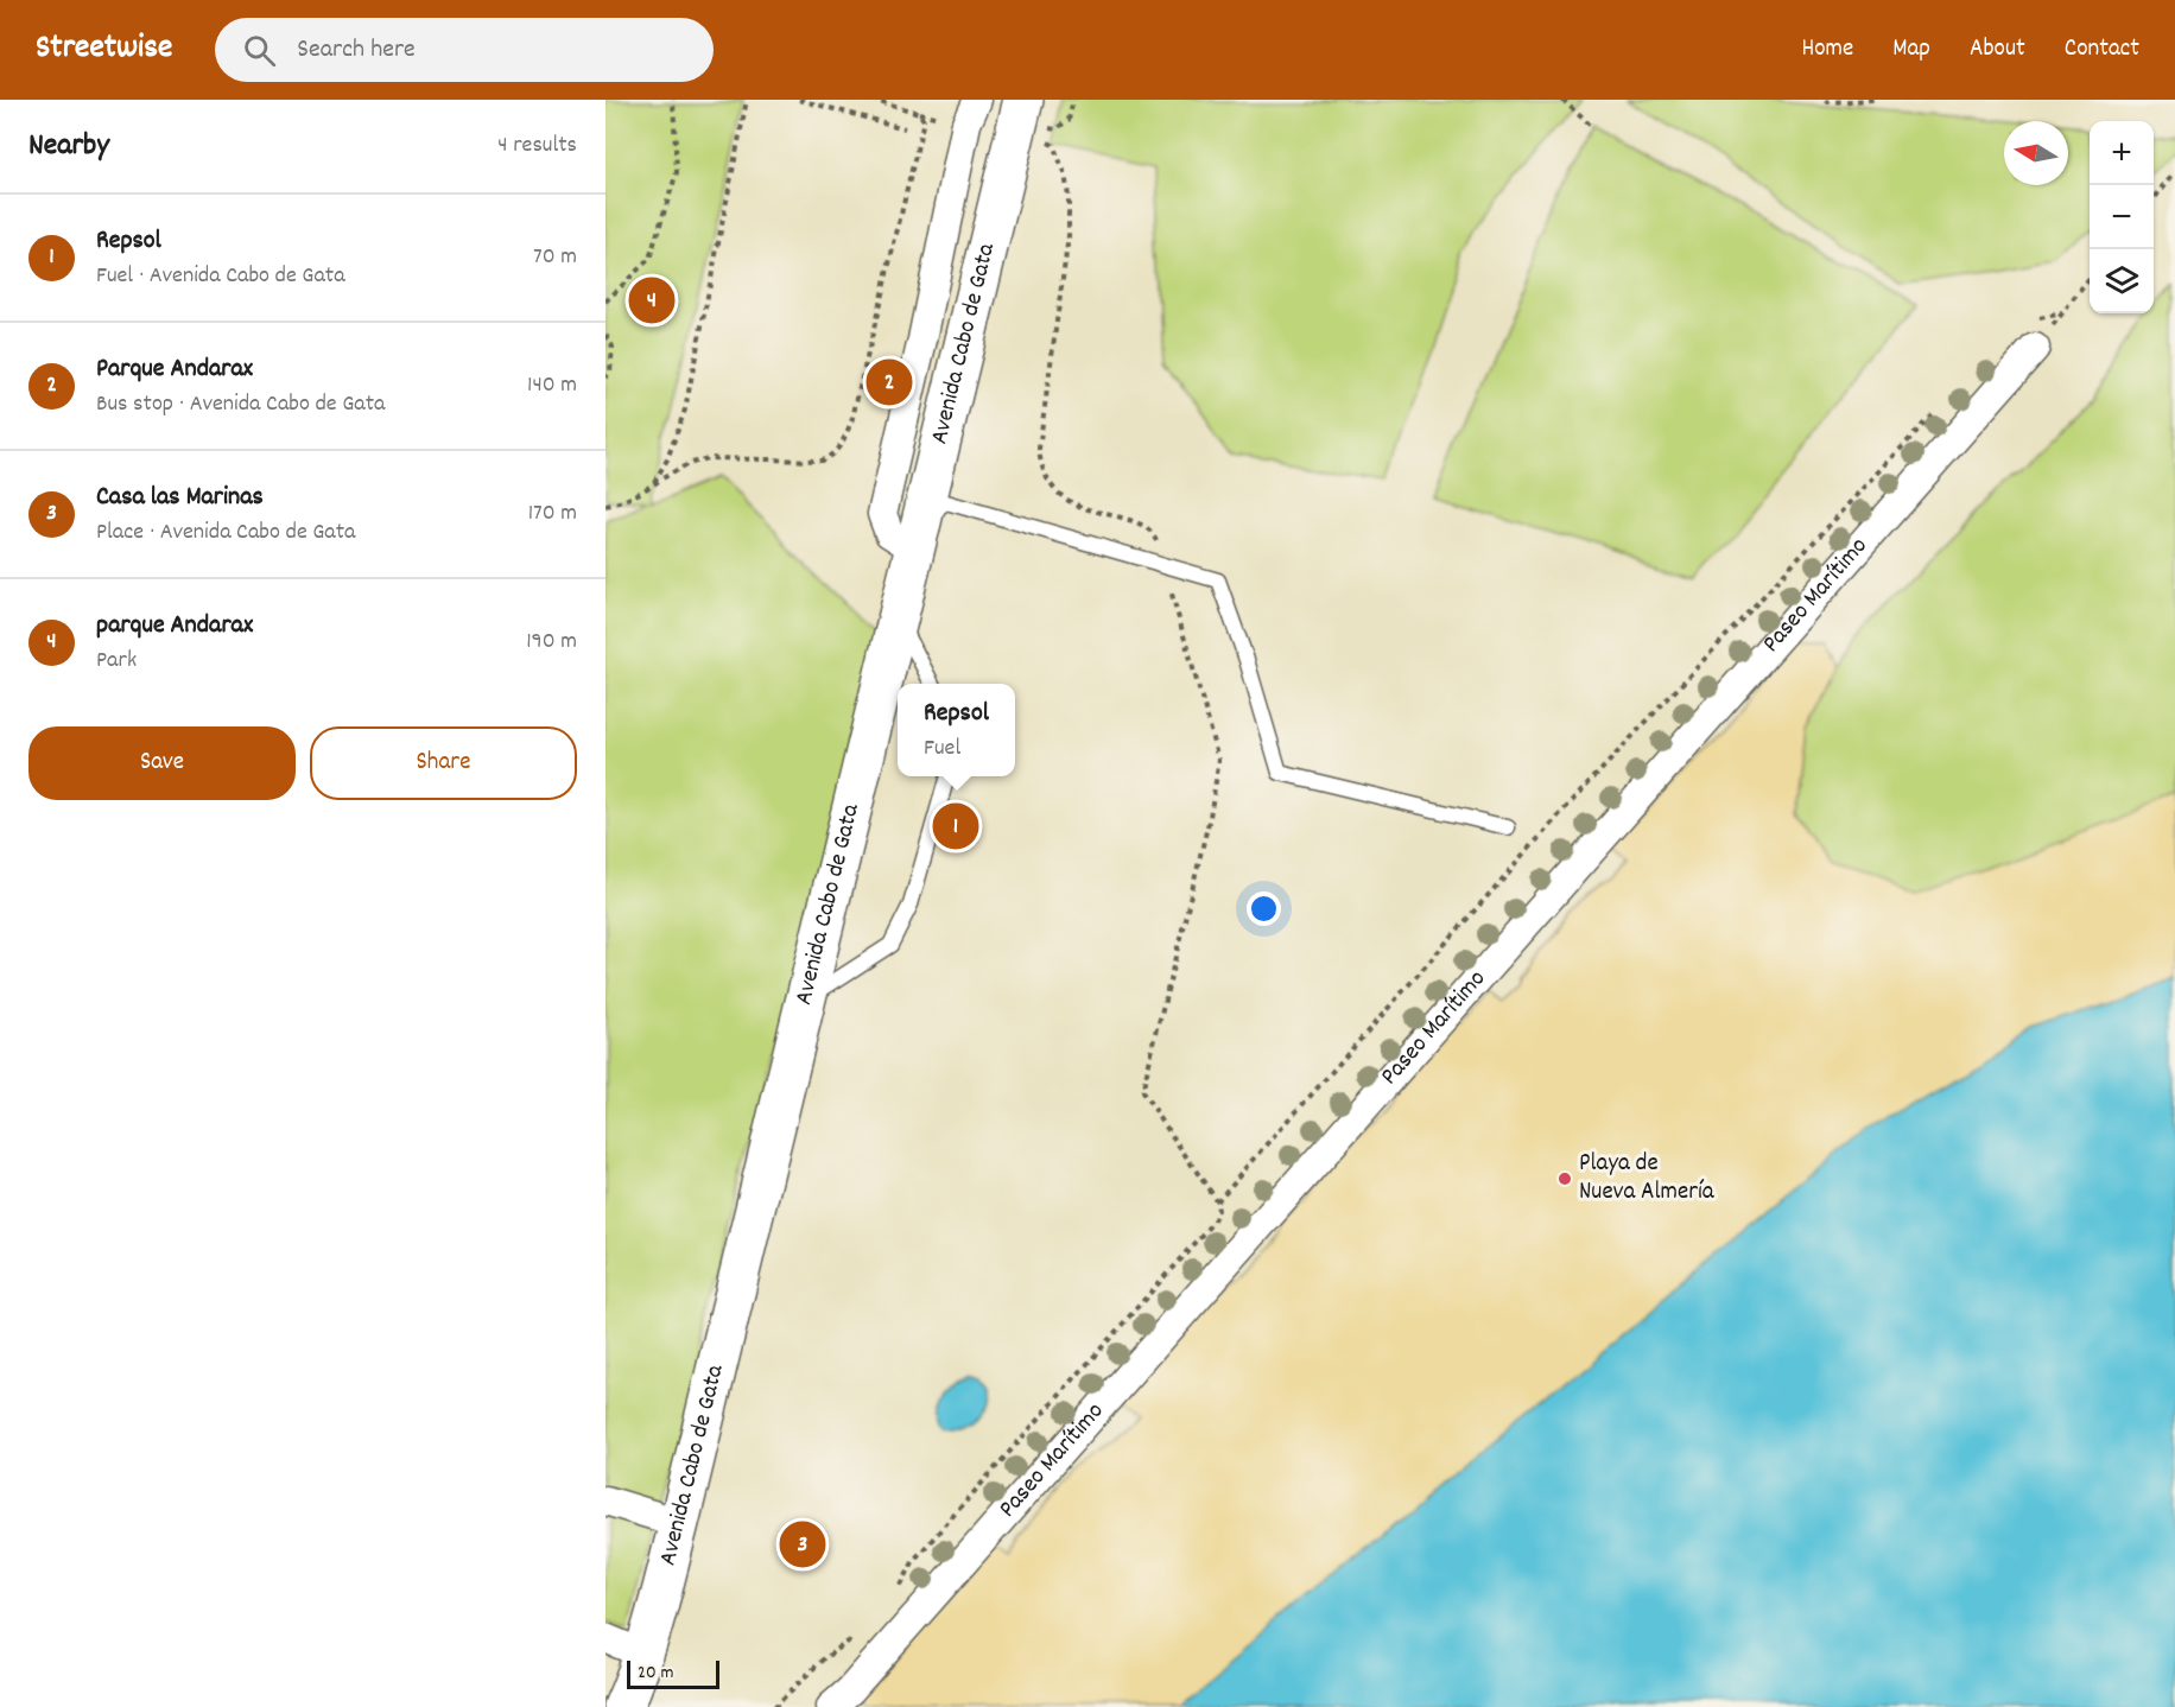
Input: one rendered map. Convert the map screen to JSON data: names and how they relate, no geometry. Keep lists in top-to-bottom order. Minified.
{"streets":{"main road":["Avenida Cabo de Gata"],"street":["Paseo Marítimo"]},"places":["Playa de Nueva Almería"],"scale_bar":"20 m","north":"left","page":{"header":"Streetwise","search":"Search here","nav":["Home","Map","About","Contact"],"heading":["Nearby","4 results"],"map_buttons":["+","−"],"list":[{"mark":"1","name":"Repsol","note":"Fuel · Avenida Cabo de Gata","value":"70 m"},{"mark":"2","name":"Parque Andarax","note":"Bus stop · Avenida Cabo de Gata","value":"140 m"},{"mark":"3","name":"Casa las Marinas","note":"Place · Avenida Cabo de Gata","value":"170 m"},{"mark":"4","name":"parque Andarax","note":"Park","value":"190 m"}],"pins":["4","2","1","3"],"popup":["Repsol","Fuel"],"buttons":["Save","Share"],"scale":"20 m"}}
